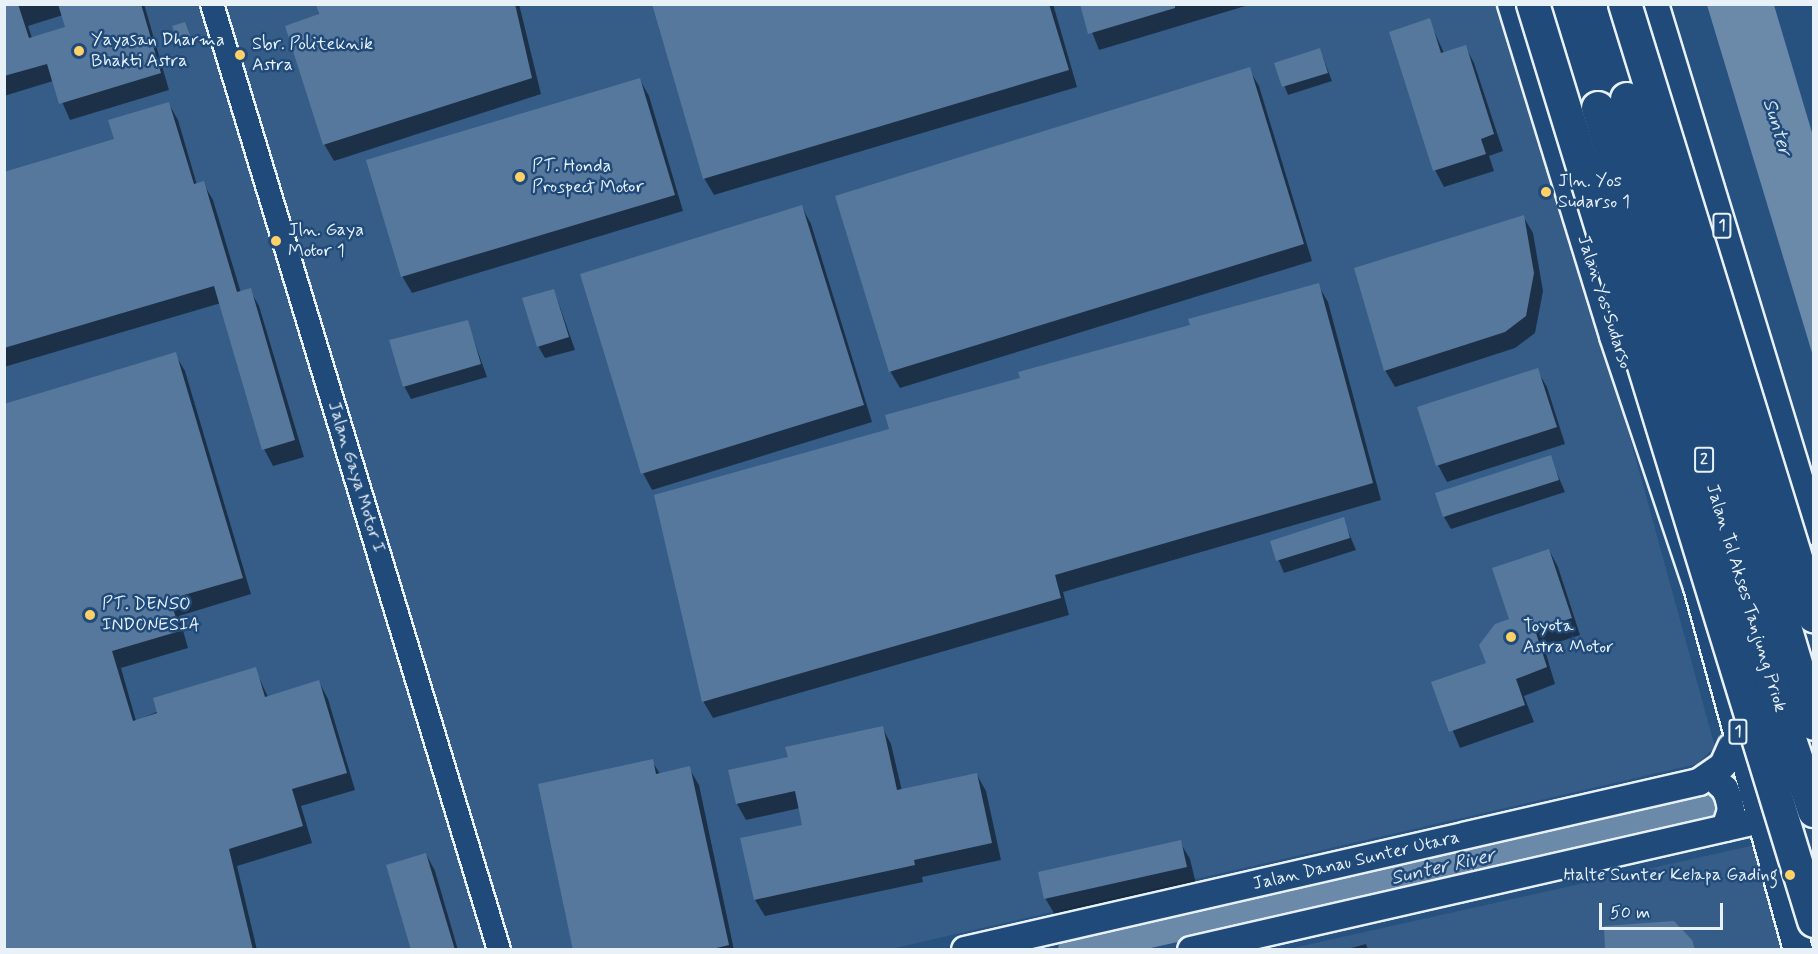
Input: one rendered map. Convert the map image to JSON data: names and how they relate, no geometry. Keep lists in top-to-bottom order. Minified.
{"streets":{"highway":["1","Jalan Yos Sudarso","2","Jalan Tol Akses Tanjung Priok"],"main road":["Jalan Danau Sunter Utara"],"street":["Jalan Gaya Motor I"]},"water":["Sunter","Sunter River"],"places":["Yayasan Dharma Bhakti Astra","Sbr. Politeknik Astra","PT. Honda Prospect Motor","Jln. Yos Sudarso 1","Jln. Gaya Motor 1","PT. DENSO INDONESIA","Toyota Astra Motor","Halte Sunter Kelapa Gading"],"scale_bar":"50 m"}
